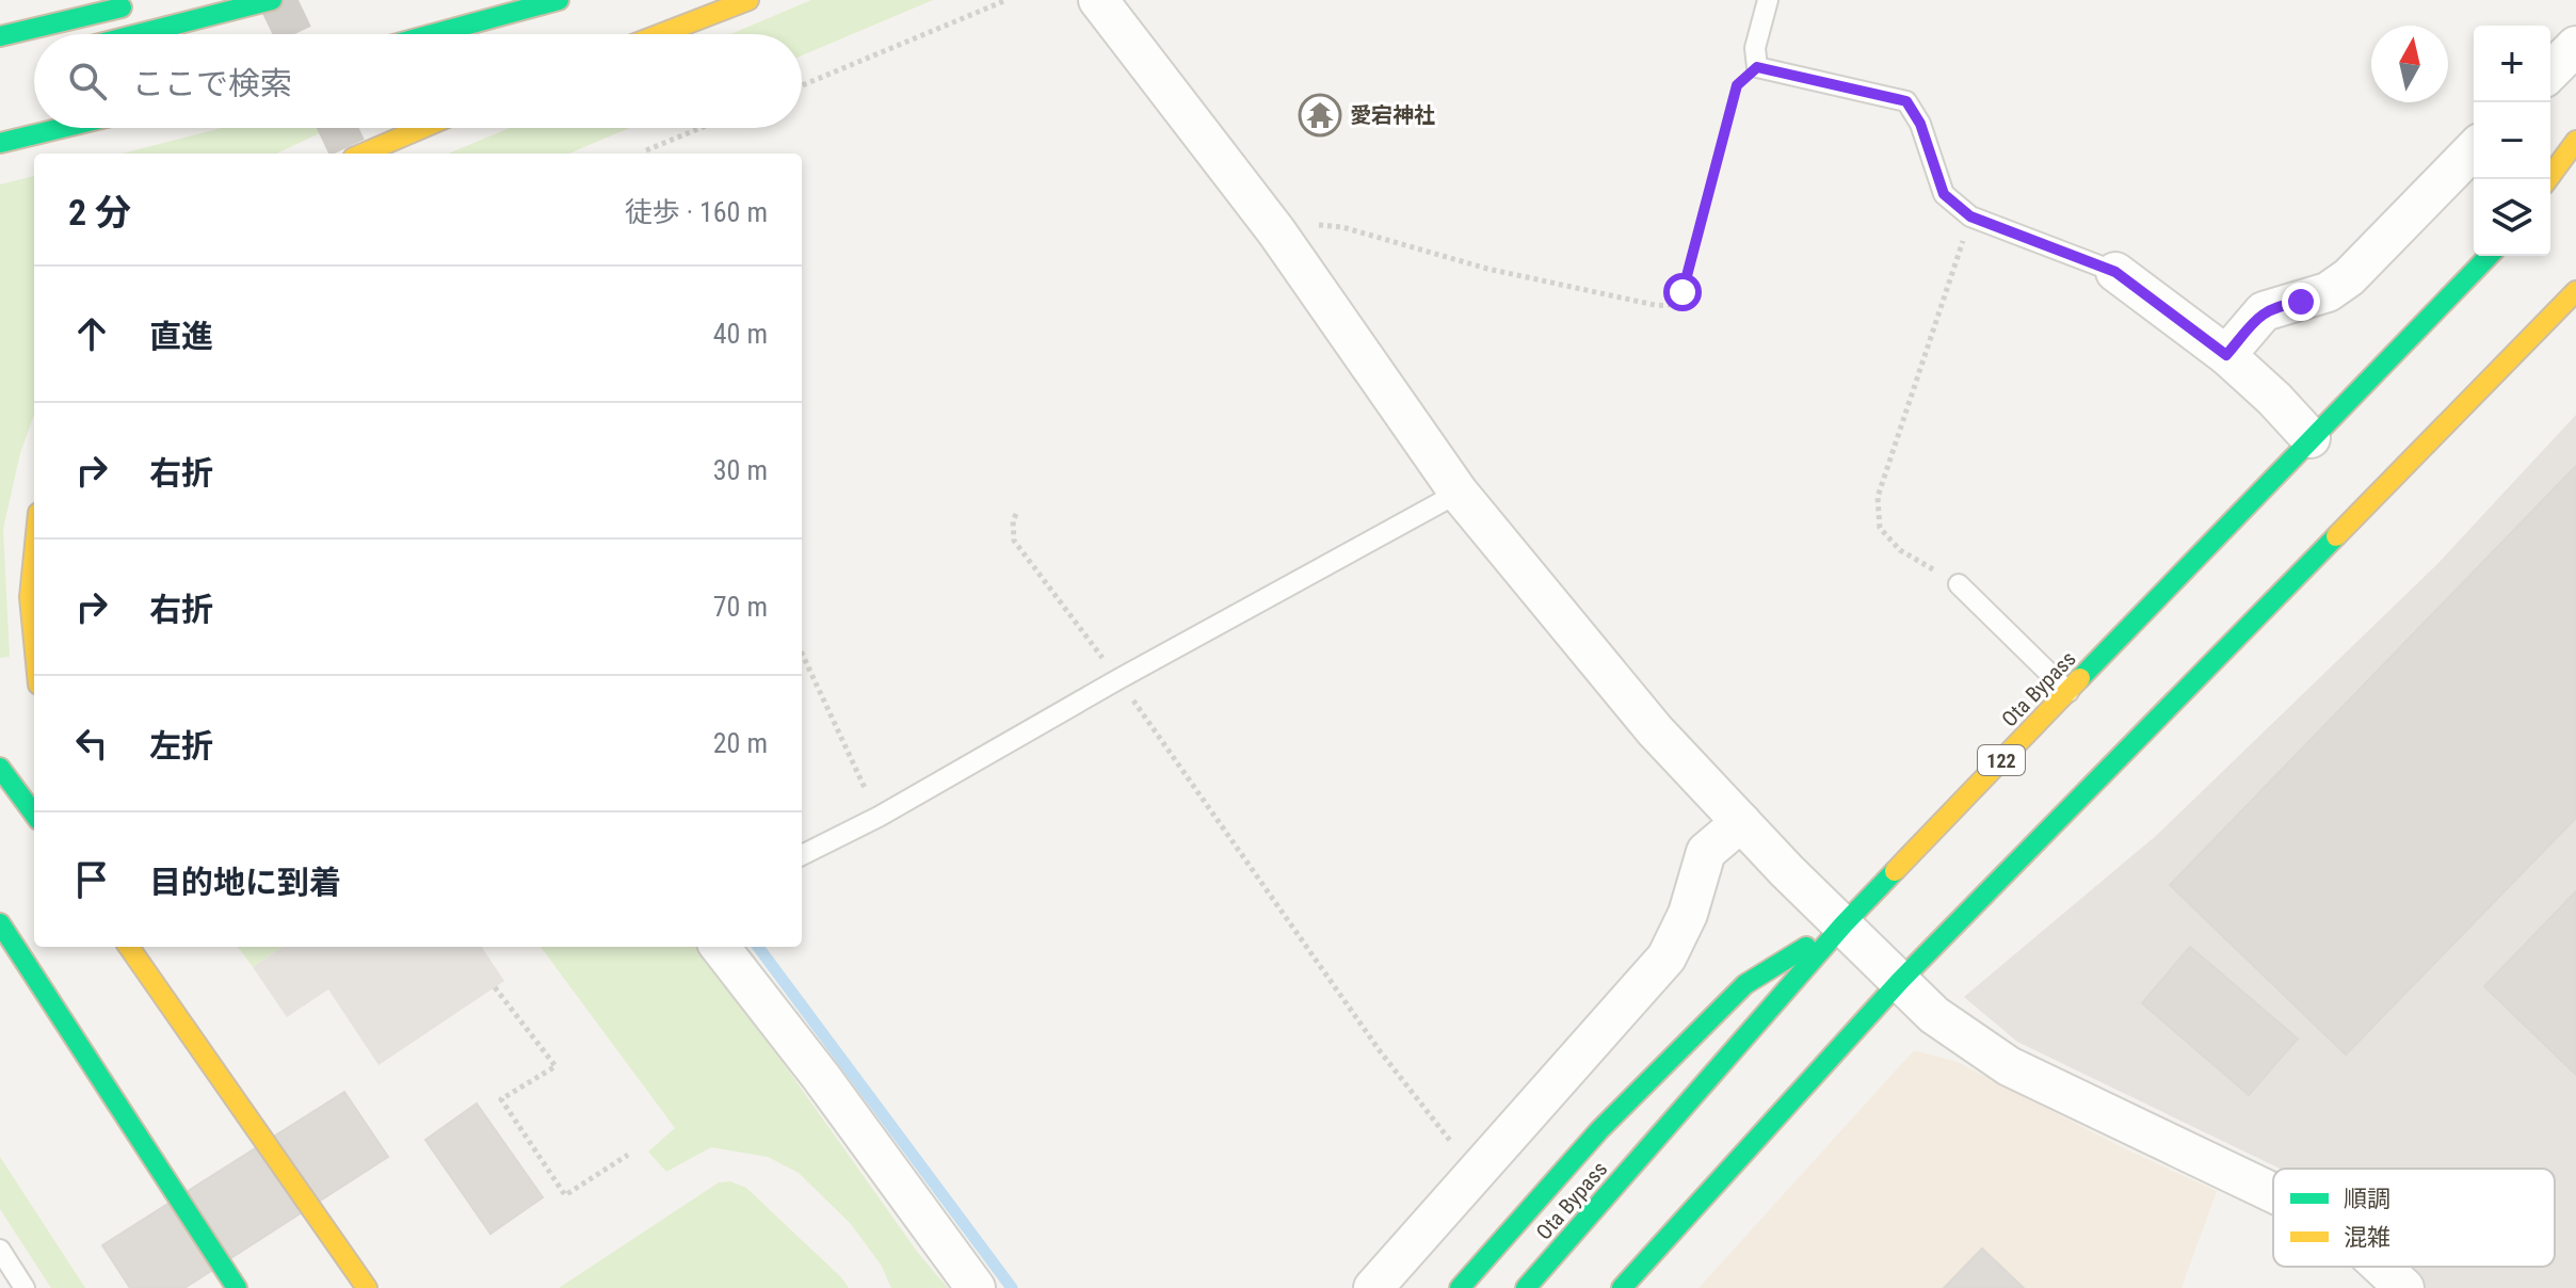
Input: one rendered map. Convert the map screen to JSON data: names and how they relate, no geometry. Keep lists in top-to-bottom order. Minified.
{"streets":{"highway":["Ota Bypass","122"]},"places":{"temple":["愛宕神社"]},"legend":["順調","混雑"],"north":"top","page":{"map_buttons":["+","−"],"search":"ここで検索","heading":["2 分","徒歩 · 160 m"],"list":[["直進","40 m"],["右折","30 m"],["右折","70 m"],["左折","20 m"],"目的地に到着"]}}
